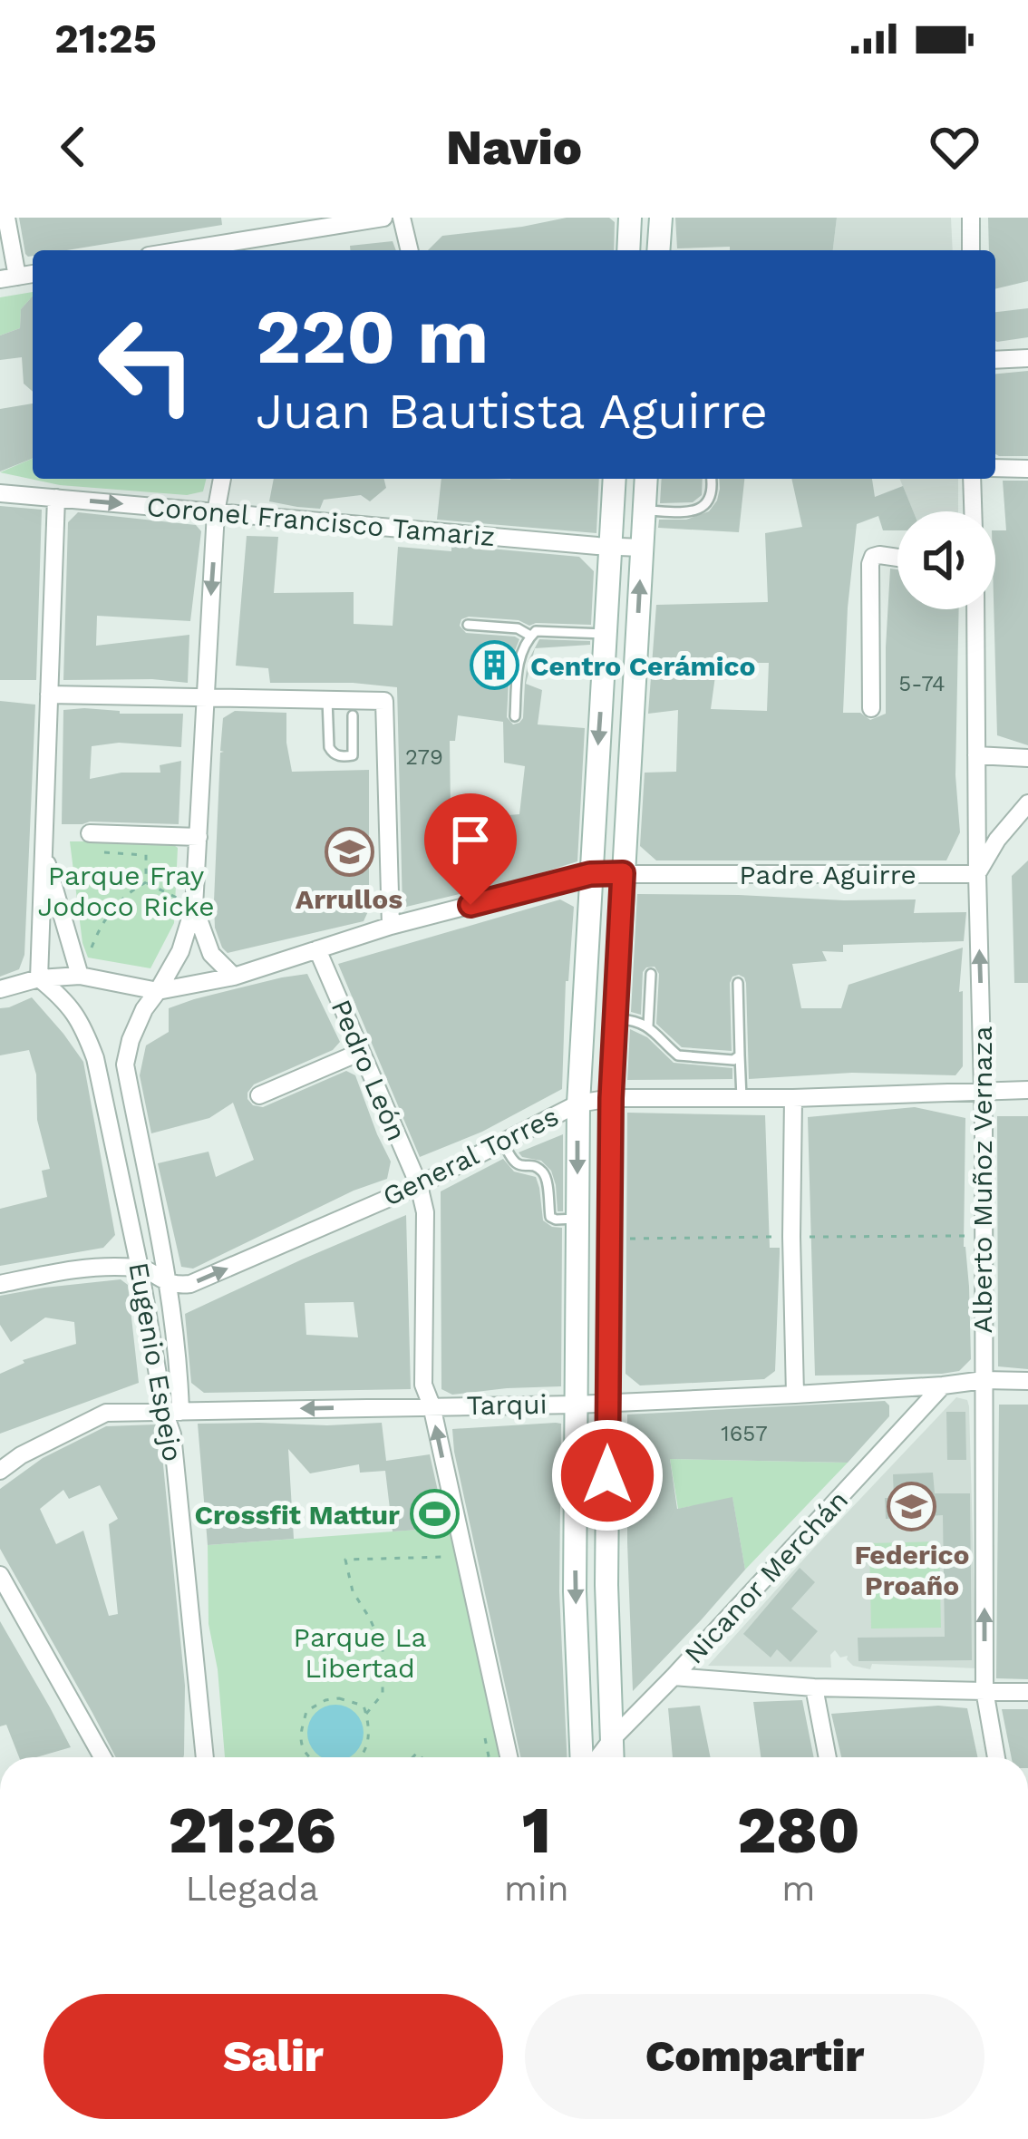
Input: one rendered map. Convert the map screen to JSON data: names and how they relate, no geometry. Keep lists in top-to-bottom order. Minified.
{"streets":{"street":["Coronel Francisco Tamariz","Padre Aguirre","Pedro León","General Torres","Alberto Muñoz Vernaza","Eugenio Espejo","Tarqui","Nicanor Merchán"]},"crossings":[["Coronel Francisco Tamariz","Eugenio Espejo"],["Padre Aguirre","Pedro León"],["Padre Aguirre","Alberto Muñoz Vernaza"],["Padre Aguirre","Eugenio Espejo"],["Pedro León","General Torres"],["Pedro León","Tarqui"],["General Torres","Alberto Muñoz Vernaza"],["General Torres","Eugenio Espejo"],["Alberto Muñoz Vernaza","Tarqui"],["Eugenio Espejo","Tarqui"],["Tarqui","Nicanor Merchán"]],"one_way":["Pedro León","Alberto Muñoz Vernaza"],"parks":["Parque Fray Jodoco Ricke","Parque La Libertad"],"places":{"building":["Centro Cerámico"],"school or university":["Arrullos","Federico Proaño"],"sports":["Crossfit Mattur"]},"house_numbers":["5-74","279","1657"],"page":{"status":"21:25","header":"Navio","turn":["220 m","Juan Bautista Aguirre"],"eta":["21:26","Llegada","1","min","280","m"],"buttons":["Salir","Compartir"]}}
